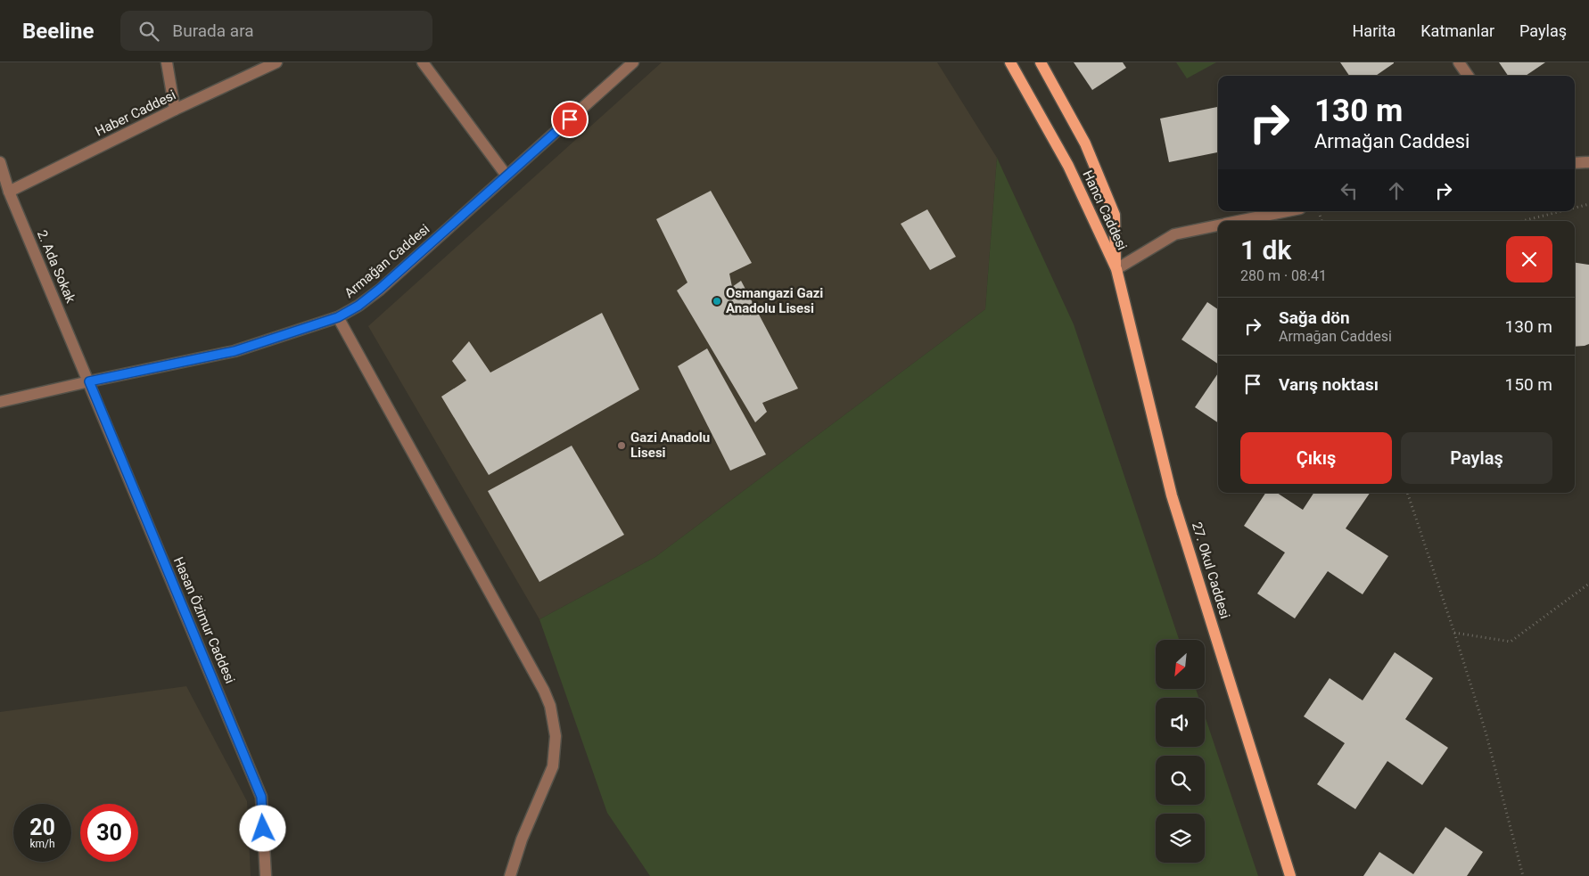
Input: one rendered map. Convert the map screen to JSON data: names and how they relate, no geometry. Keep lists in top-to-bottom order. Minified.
{"streets":{"main road":["Hancı Caddesi","27. Okul Caddesi"],"street":["Haber Caddesi","Armağan Caddesi","2. Ada Sokak","Hasan Özimur Caddesi"]},"crossings":[["Haber Caddesi","2. Ada Sokak"],["Hancı Caddesi","27. Okul Caddesi"],["Armağan Caddesi","2. Ada Sokak"],["Armağan Caddesi","Hasan Özimur Caddesi"],["2. Ada Sokak","Hasan Özimur Caddesi"]],"places":["Osmangazi Gazi Anadolu Lisesi","Gazi Anadolu Lisesi"],"north":"bottom left","page":{"header":"Beeline","search":"Burada ara","nav":["Harita","Katmanlar","Paylaş"],"turn":["130 m","Armağan Caddesi"],"heading":["1 dk","280 m · 08:41"],"list":[{"name":"Sağa dön","note":"Armağan Caddesi","value":"130 m"},{"name":"Varış noktası","value":"150 m"}],"buttons":["Çıkış","Paylaş"],"speed":"20 km/h","limit":"30"}}
